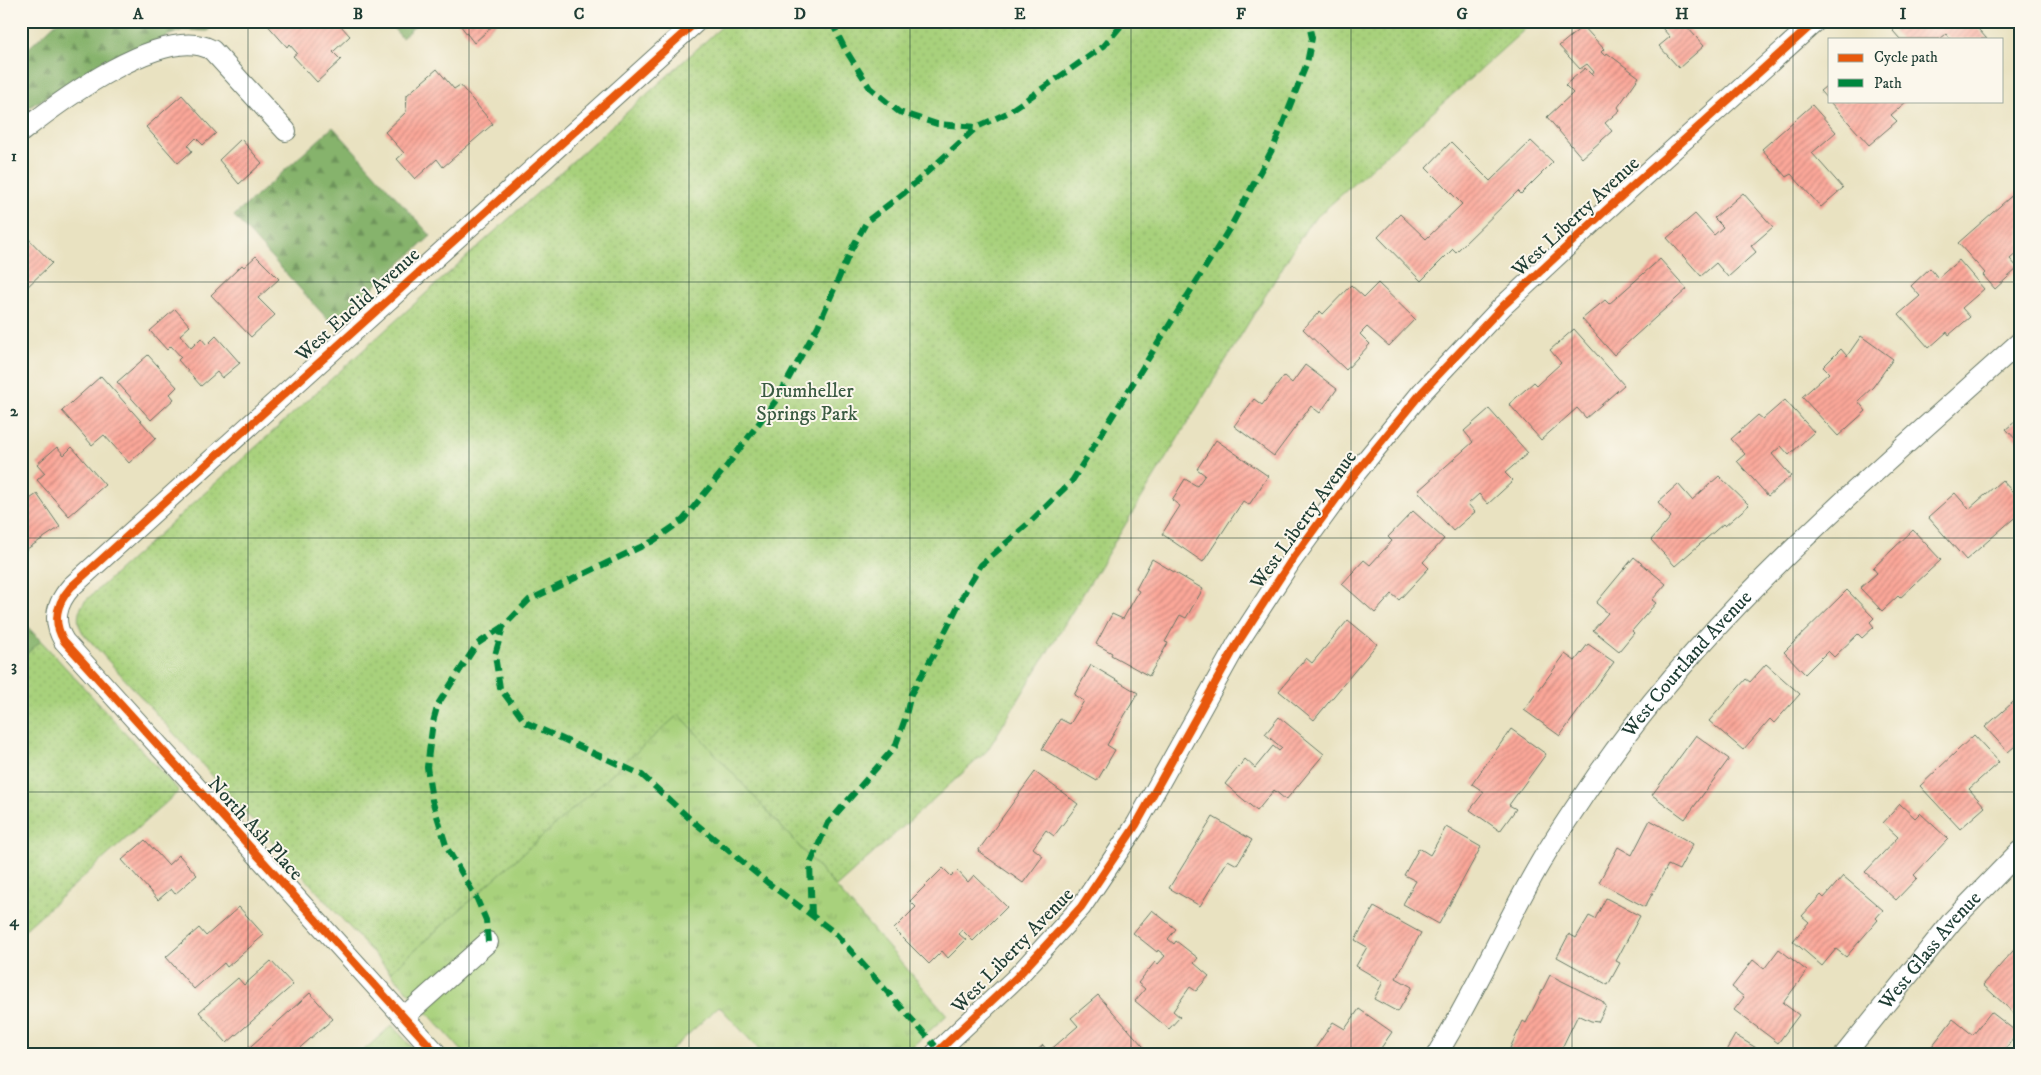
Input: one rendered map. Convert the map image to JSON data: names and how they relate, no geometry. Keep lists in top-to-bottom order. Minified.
{"streets":{"street":["West Liberty Avenue","West Euclid Avenue","West Courtland Avenue","North Ash Place","West Glass Avenue"]},"crossings":[["West Euclid Avenue","North Ash Place"]],"parks":["Drumheller Springs Park"],"legend":["Cycle path","Path"],"grid":{"columns":["A","B","C","D","E","F","G","H","I"],"rows":["1","2","3","4"]}}
